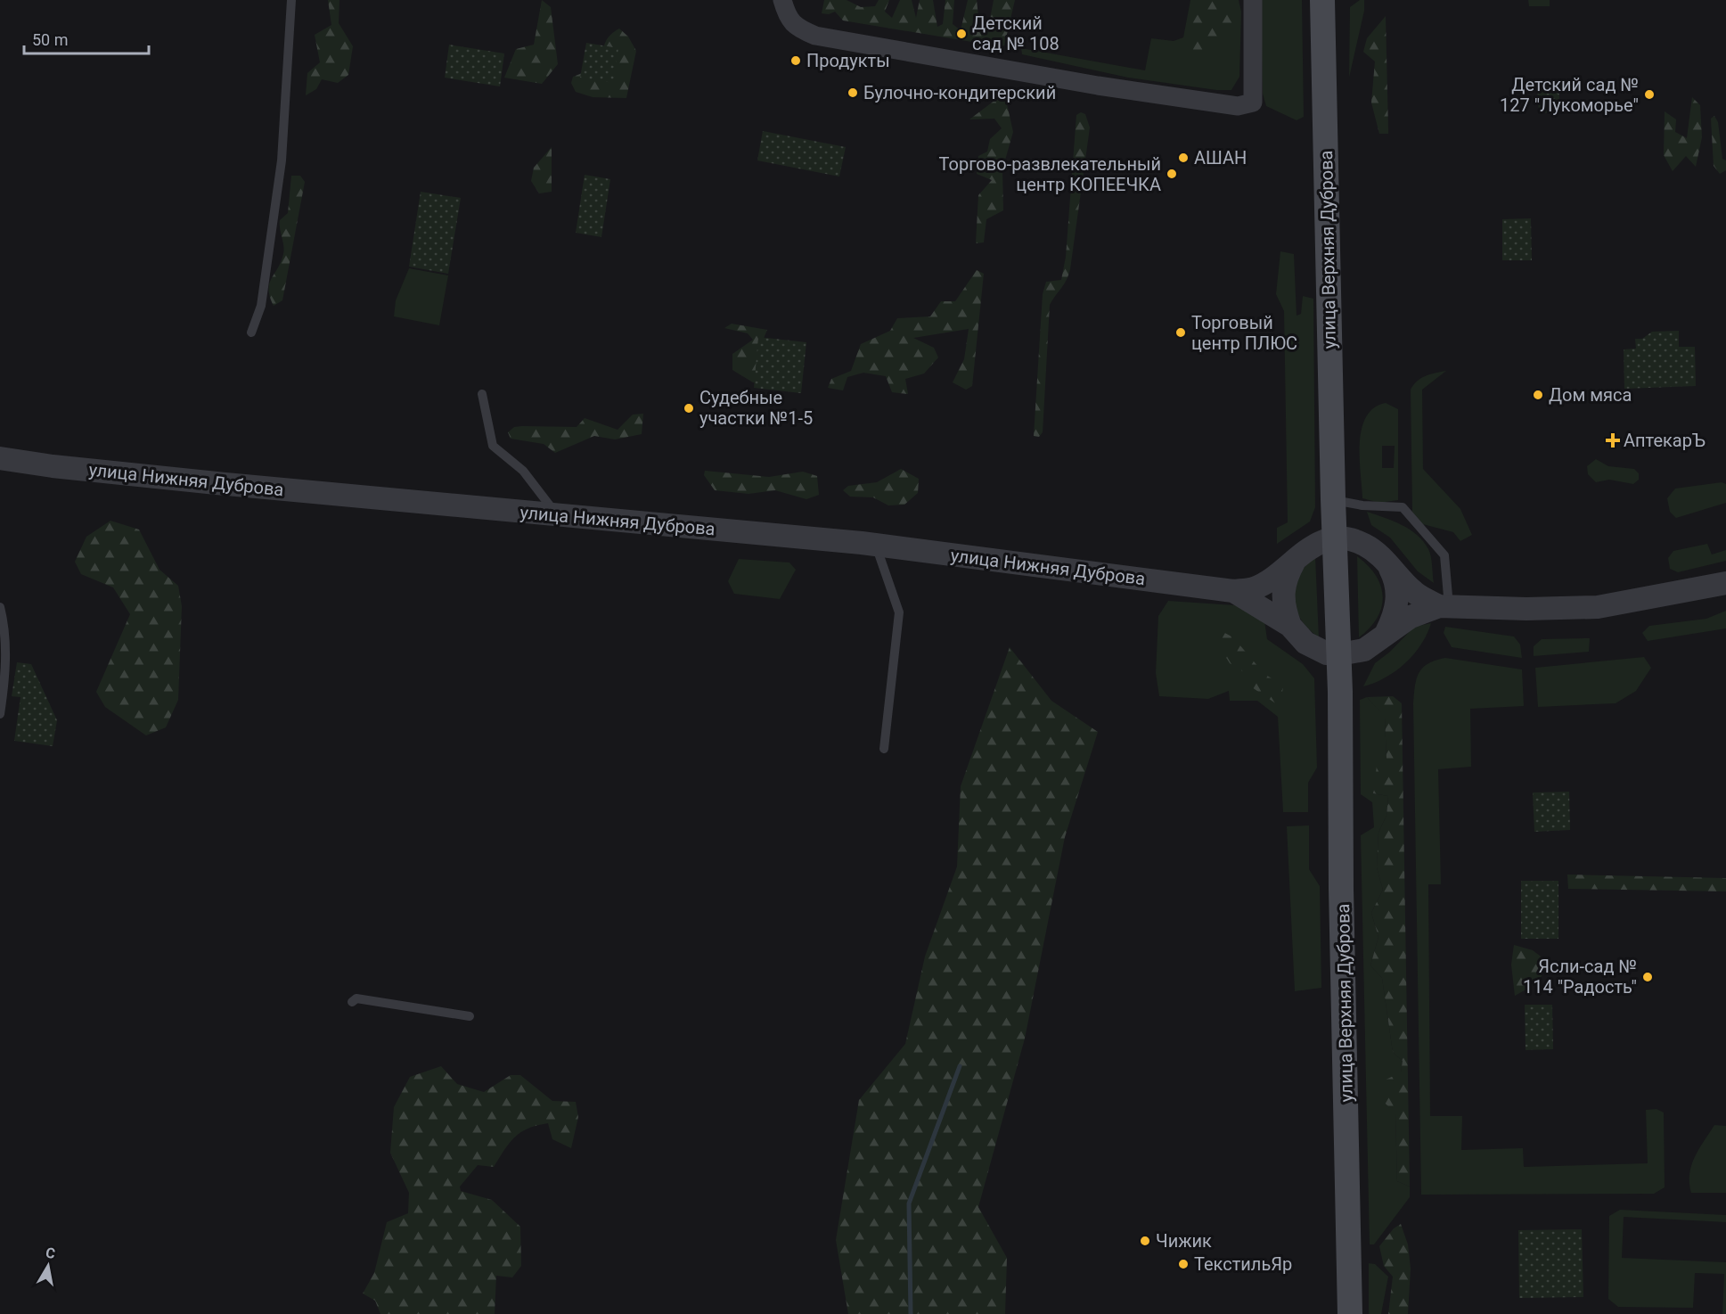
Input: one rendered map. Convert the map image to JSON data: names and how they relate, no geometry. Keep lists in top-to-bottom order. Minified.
{"streets":{"main road":["улица Верхняя Дуброва"],"street":["улица Нижняя Дуброва"]},"crossings":[["улица Верхняя Дуброва","улица Нижняя Дуброва"]],"places":{"other":["Детский сад № 108","Продукты","Булочно-кондитерский","Детский сад № 127 \"Лукоморье\"","АШАН","Торгово-развлекательный центр КОПЕЕЧКА","Торговый центр ПЛЮС","Дом мяса","Судебные участки №1-5","Ясли-сад № 114 \"Радость\"","Чижик","ТекстильЯр"],"health":["АптекарЪ"]},"scale_bar":"50 m","north":"top"}
